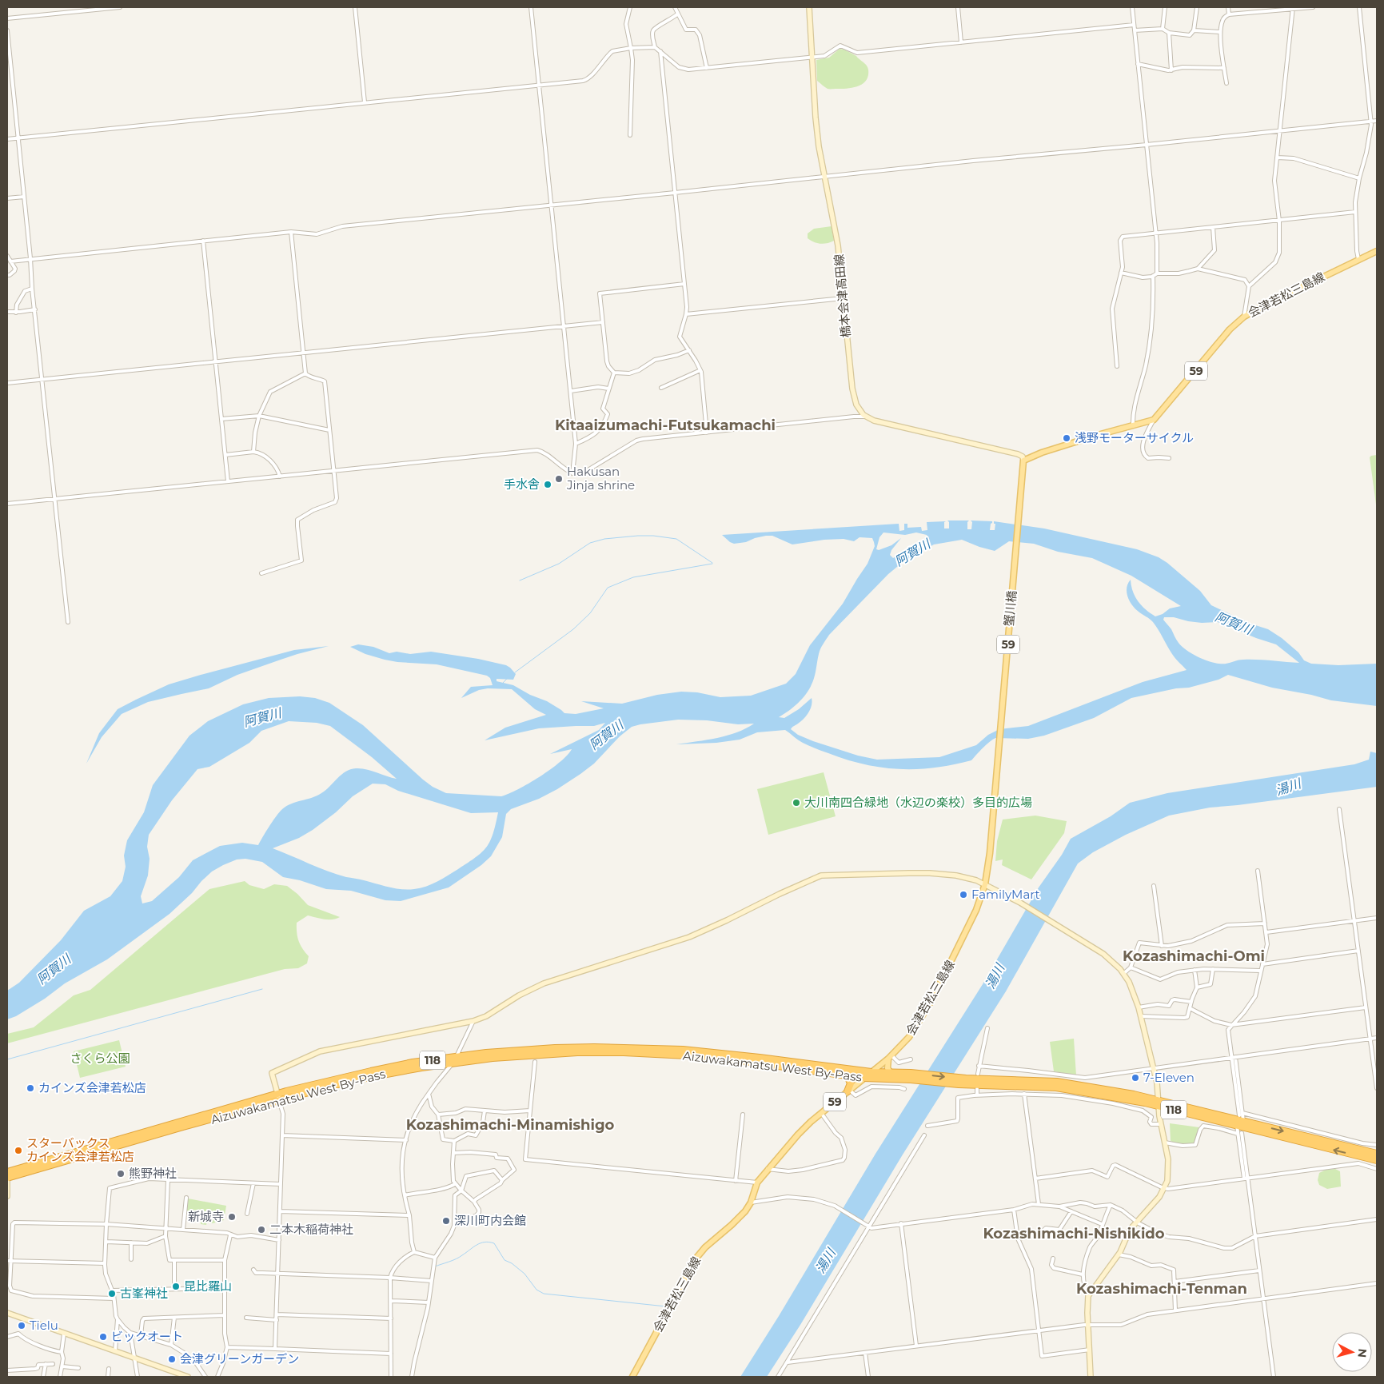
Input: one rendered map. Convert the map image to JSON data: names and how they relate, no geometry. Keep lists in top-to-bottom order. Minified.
{"streets":{"highway":["118","Aizuwakamatsu West By-Pass"],"main road":["会津若松三島線","橋本会津高田線","59","蟹川橋"]},"crossings":[["会津若松三島線","蟹川橋"],["会津若松三島線","Aizuwakamatsu West By-Pass"]],"districts":["Kitaaizumachi-Futsukamachi","Kozashimachi-Omi","Kozashimachi-Minamishigo","Kozashimachi-Nishikido","Kozashimachi-Tenman"],"water":["阿賀川","湯川"],"parks":["さくら公園"],"places":["浅野モーターサイクル","Hakusan Jinja shrine","手水舎","大川南四合緑地（水辺の楽校）多目的広場","FamilyMart","7-Eleven","カインズ会津若松店","スターバックス カインズ会津若松店","熊野神社","新城寺","深川町内会館","二本木稲荷神社","昆比羅山","古峯神社","Tielu","ビックオート","会津グリーンガーデン"],"north":"right"}
